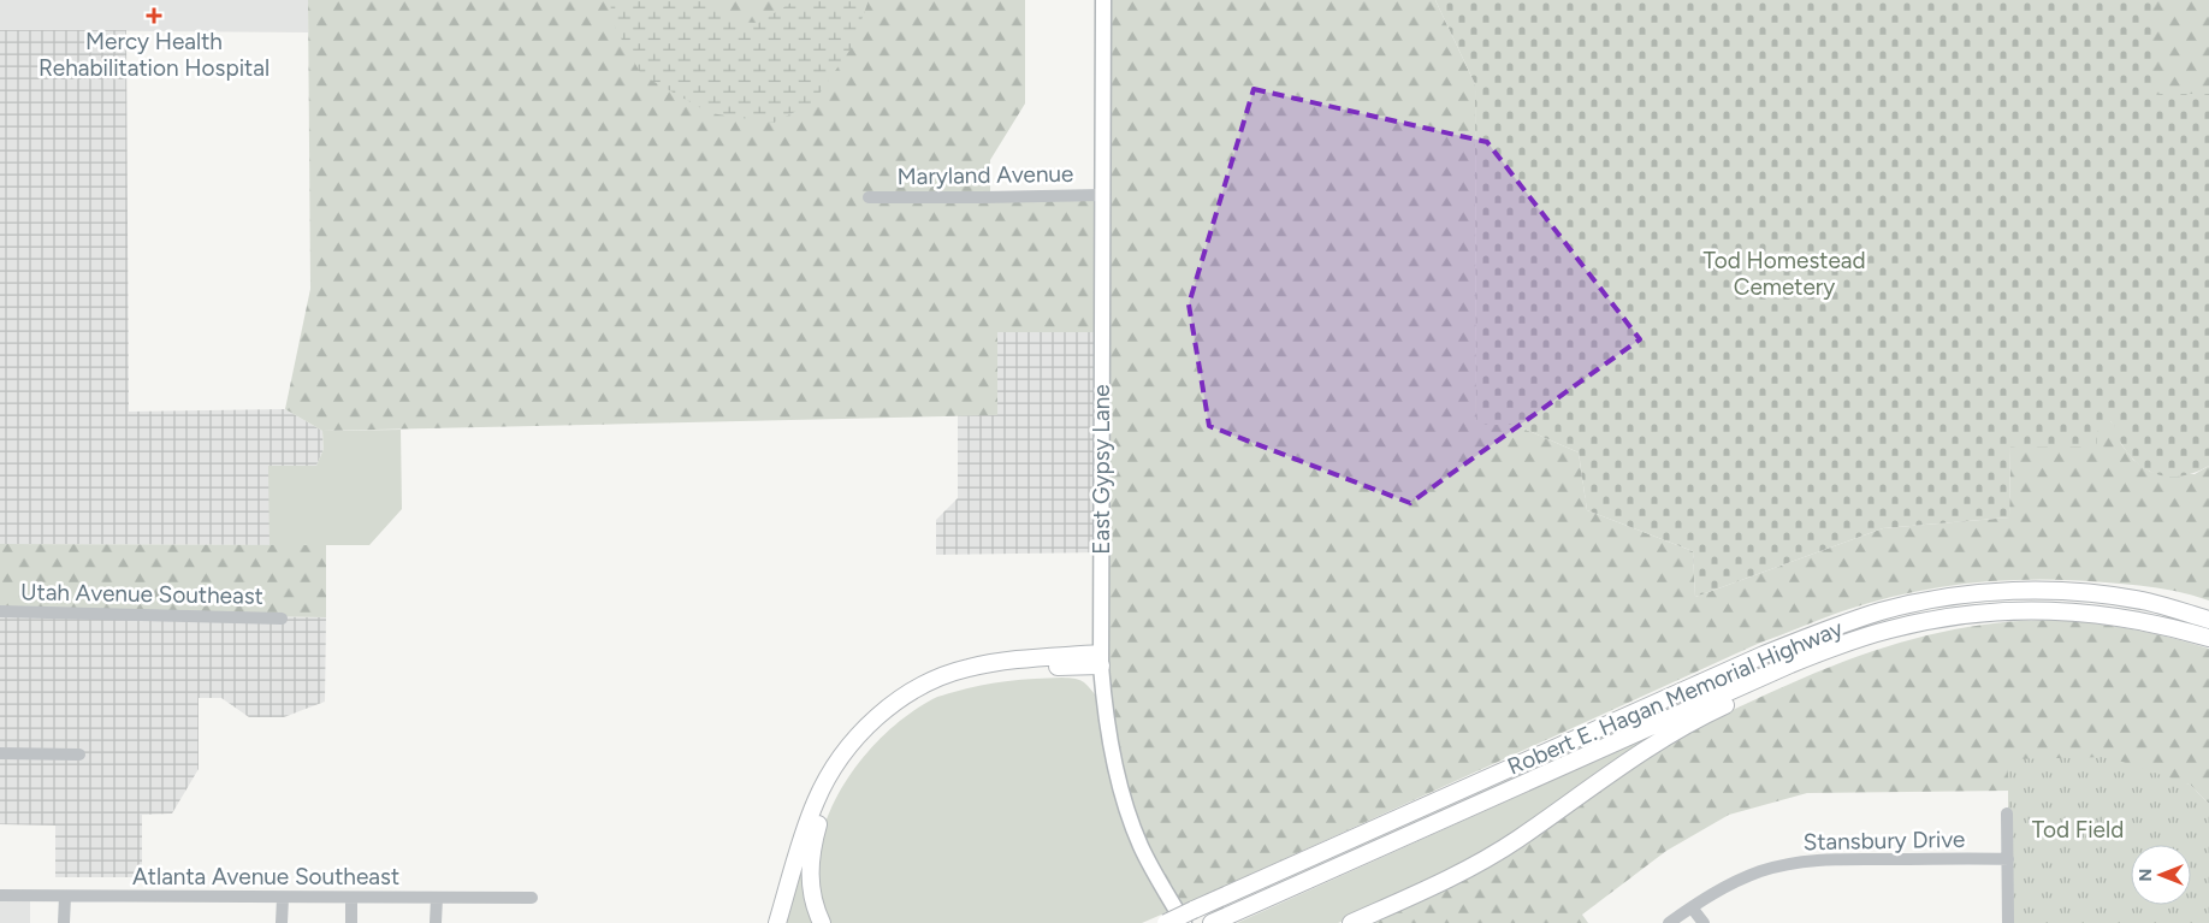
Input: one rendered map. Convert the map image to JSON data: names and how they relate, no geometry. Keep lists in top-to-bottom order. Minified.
{"streets":{"highway":["Robert E. Hagan Memorial Highway"],"main road":["East Gypsy Lane"],"street":["Maryland Avenue","Utah Avenue Southeast","Stansbury Drive","Atlanta Avenue Southeast"]},"crossings":[["Maryland Avenue","East Gypsy Lane"],["East Gypsy Lane","Robert E. Hagan Memorial Highway"]],"parks":["Tod Homestead Cemetery","Tod Field"],"places":{"health":["Mercy Health Rehabilitation Hospital"]},"north":"left"}
